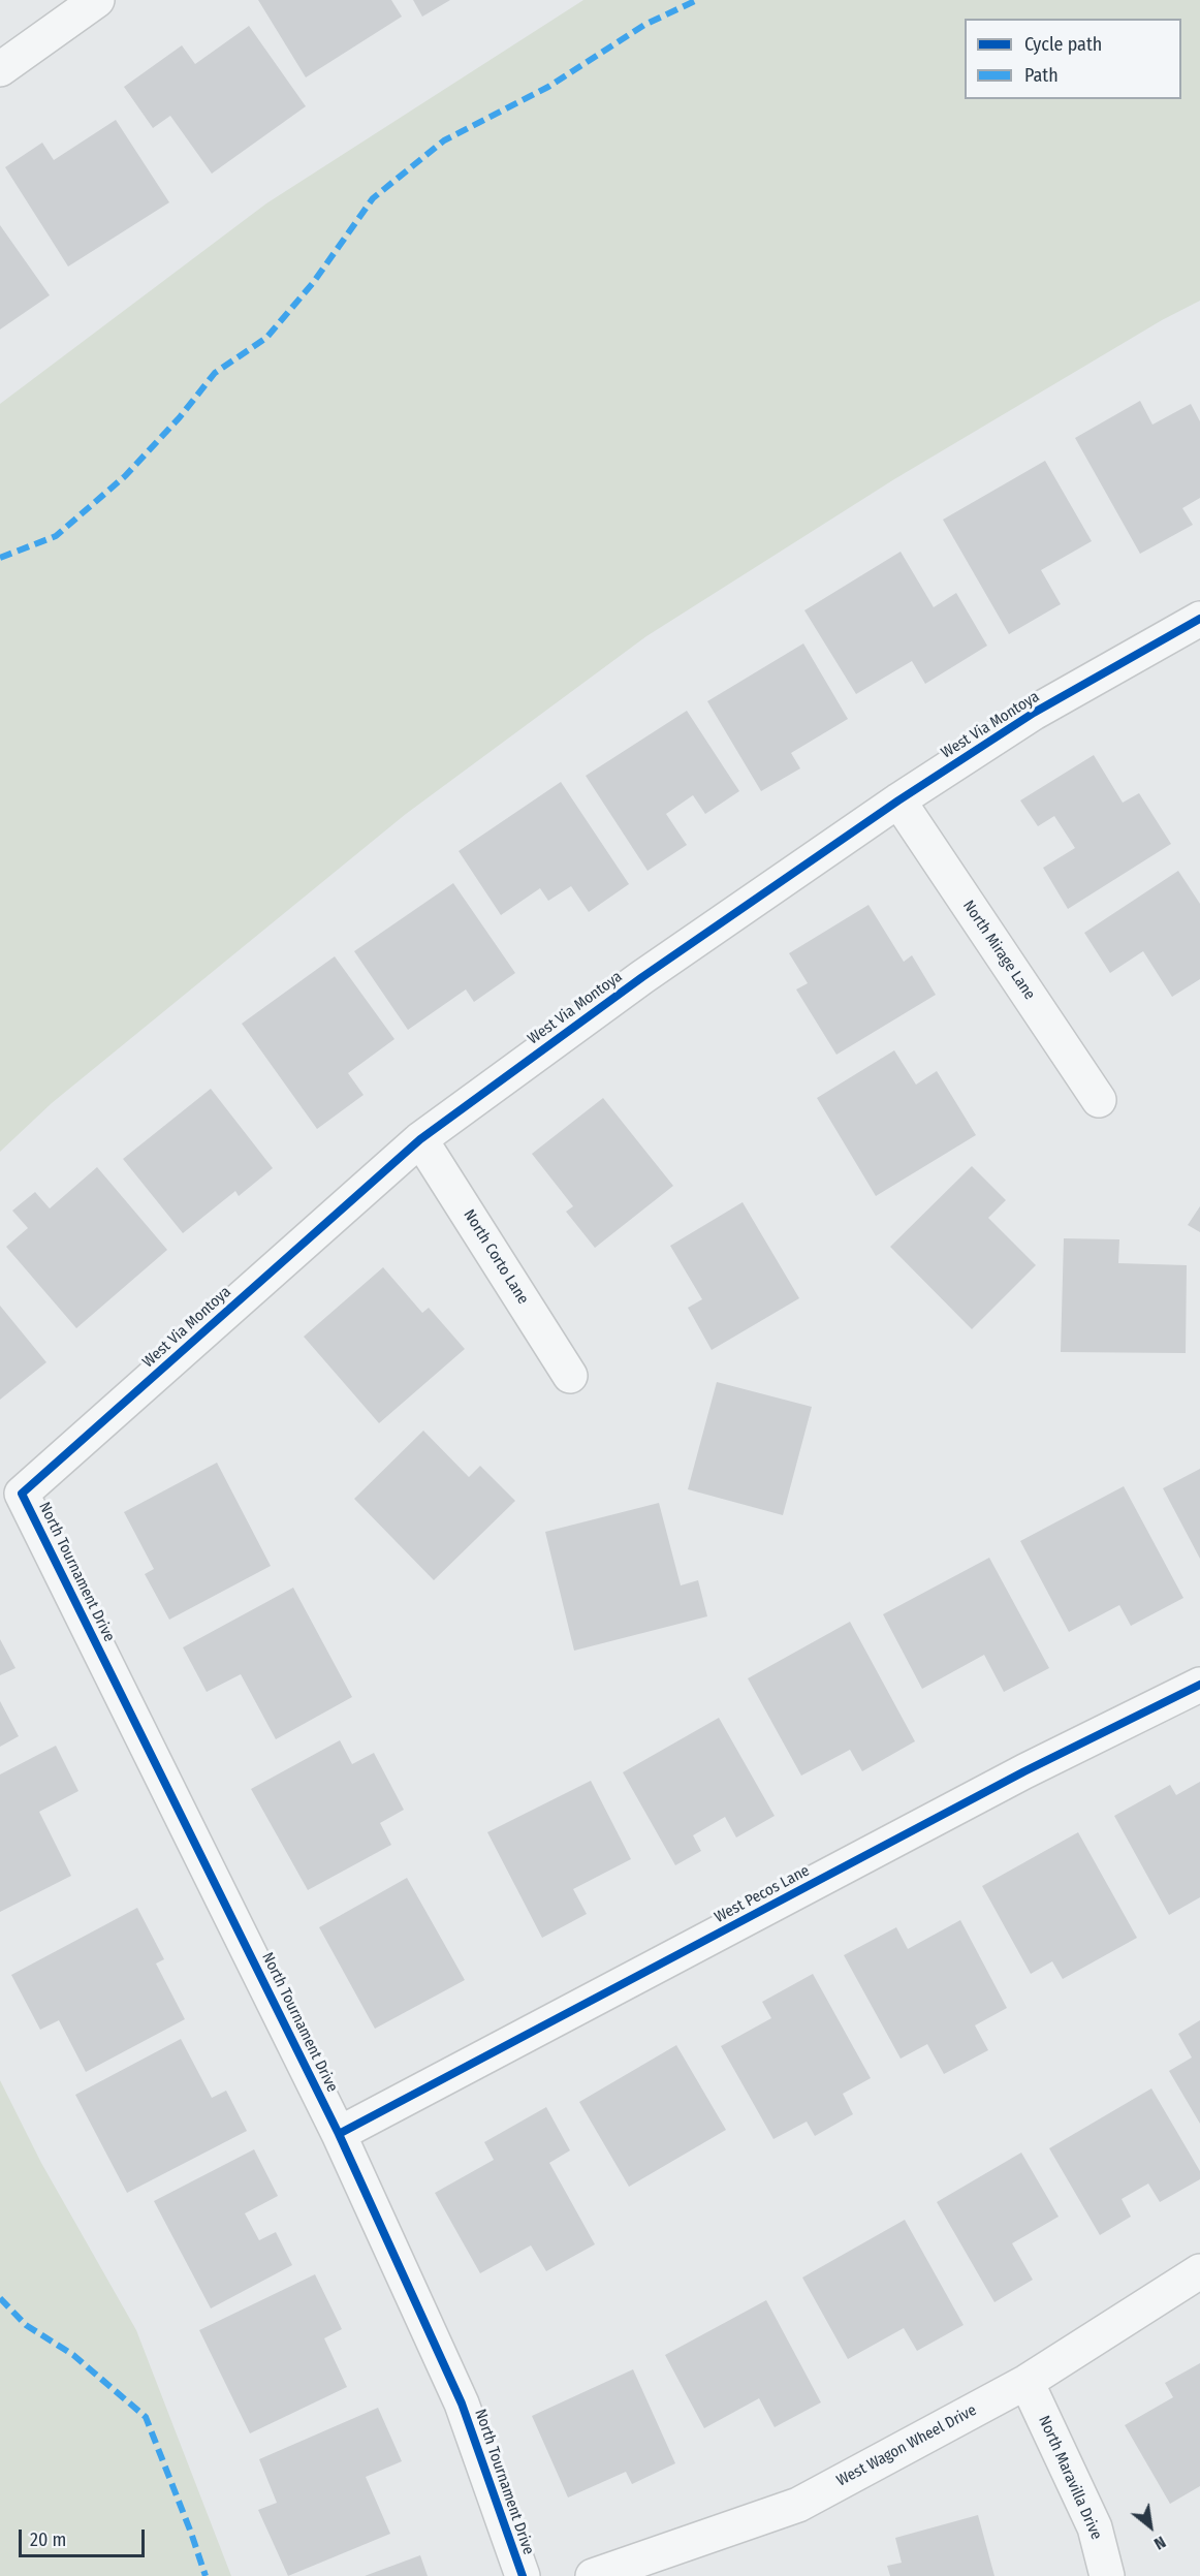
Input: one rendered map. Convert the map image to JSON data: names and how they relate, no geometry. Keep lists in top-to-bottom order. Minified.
{"streets":{"street":["West Via Montoya","North Mirage Lane","North Corto Lane","North Tournament Drive","West Pecos Lane","West Wagon Wheel Drive","North Maravilla Drive"]},"crossings":[["West Via Montoya","North Mirage Lane"],["West Via Montoya","North Corto Lane"],["West Via Montoya","North Tournament Drive"],["North Tournament Drive","West Pecos Lane"],["West Wagon Wheel Drive","North Maravilla Drive"]],"legend":["Cycle path","Path"],"scale_bar":"20 m","north":"bottom right"}
